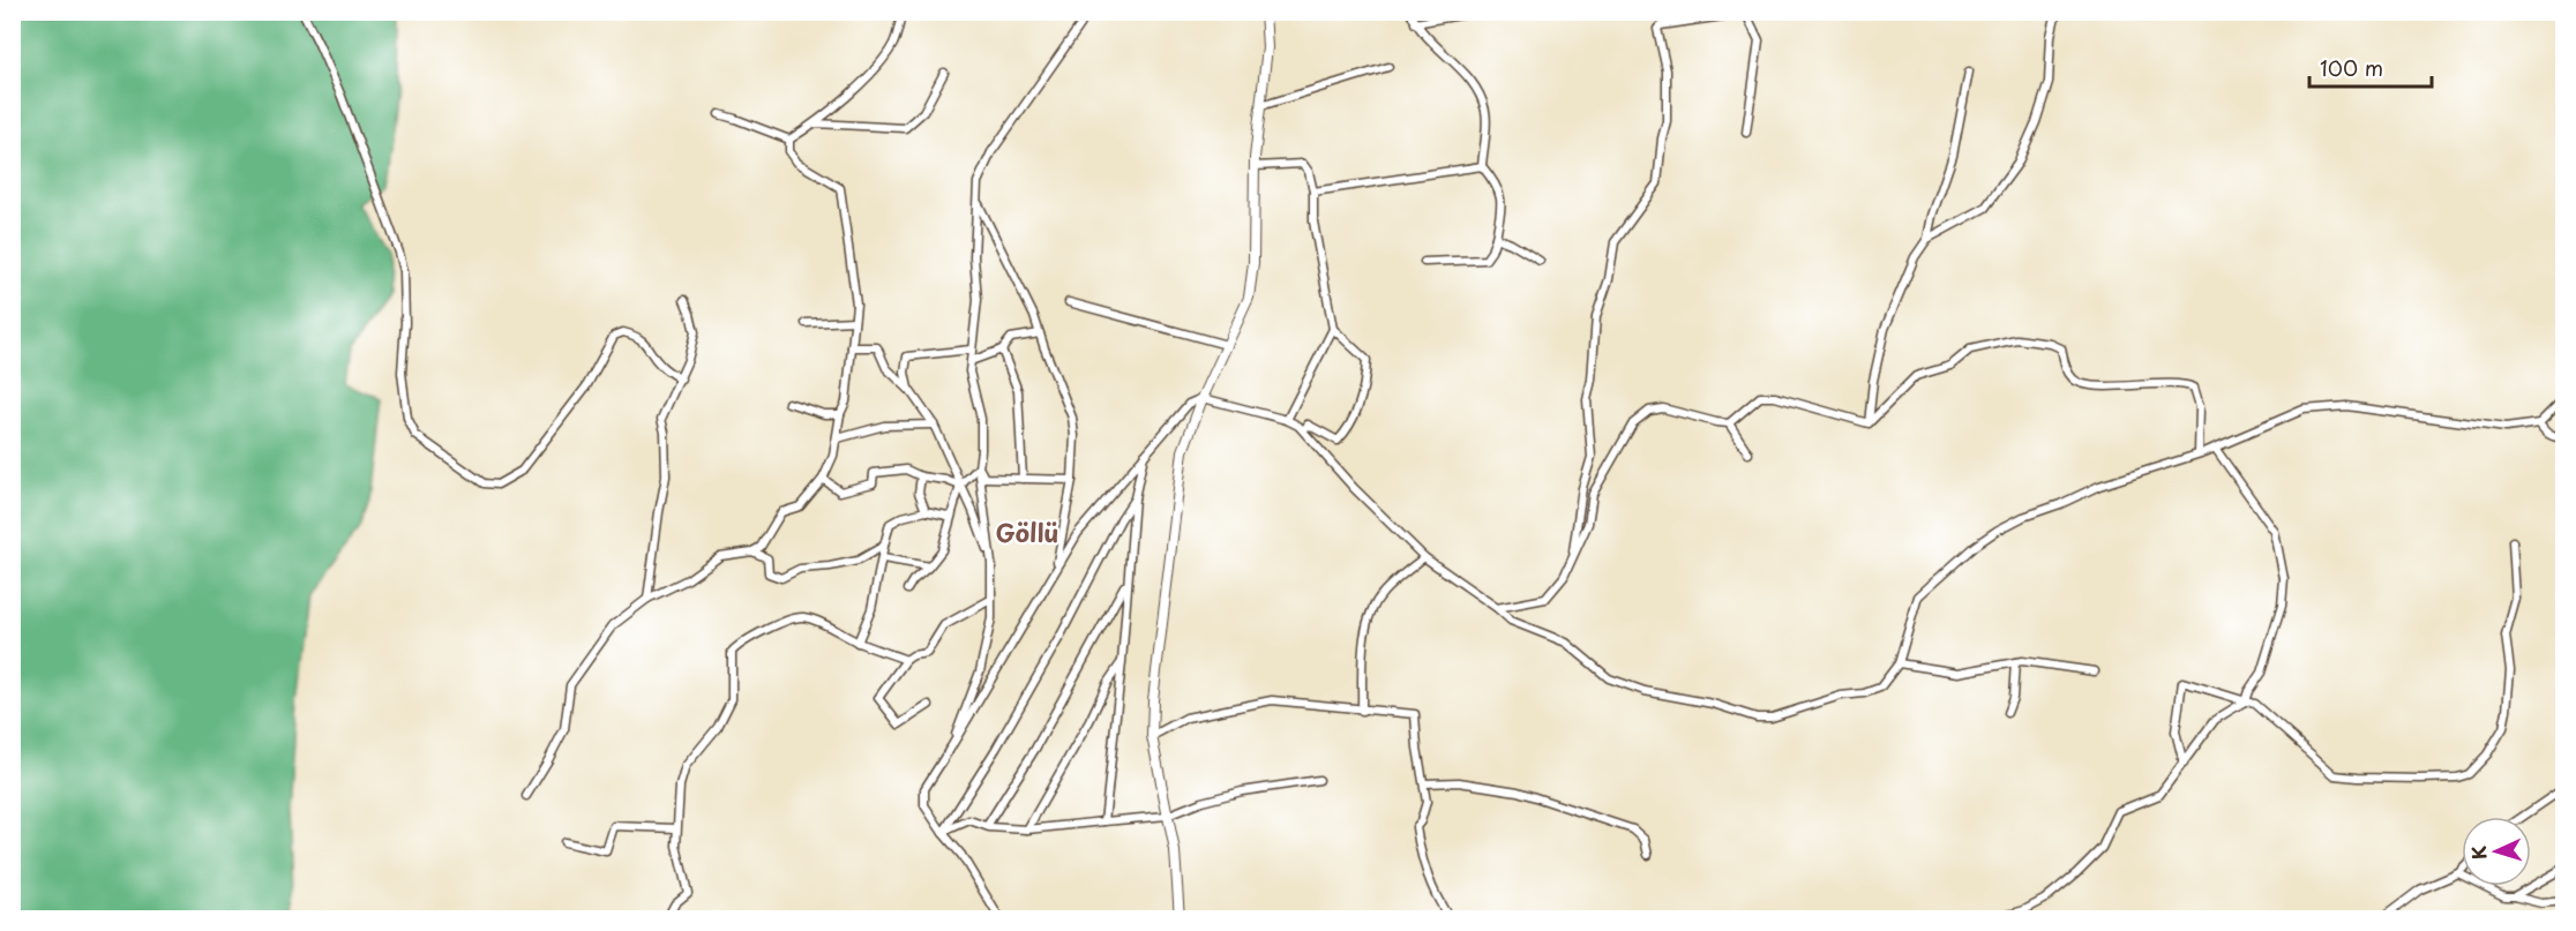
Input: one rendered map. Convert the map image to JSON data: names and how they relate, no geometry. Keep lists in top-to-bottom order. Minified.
{"districts":["Göllü"],"scale_bar":"100 m","north":"left"}
